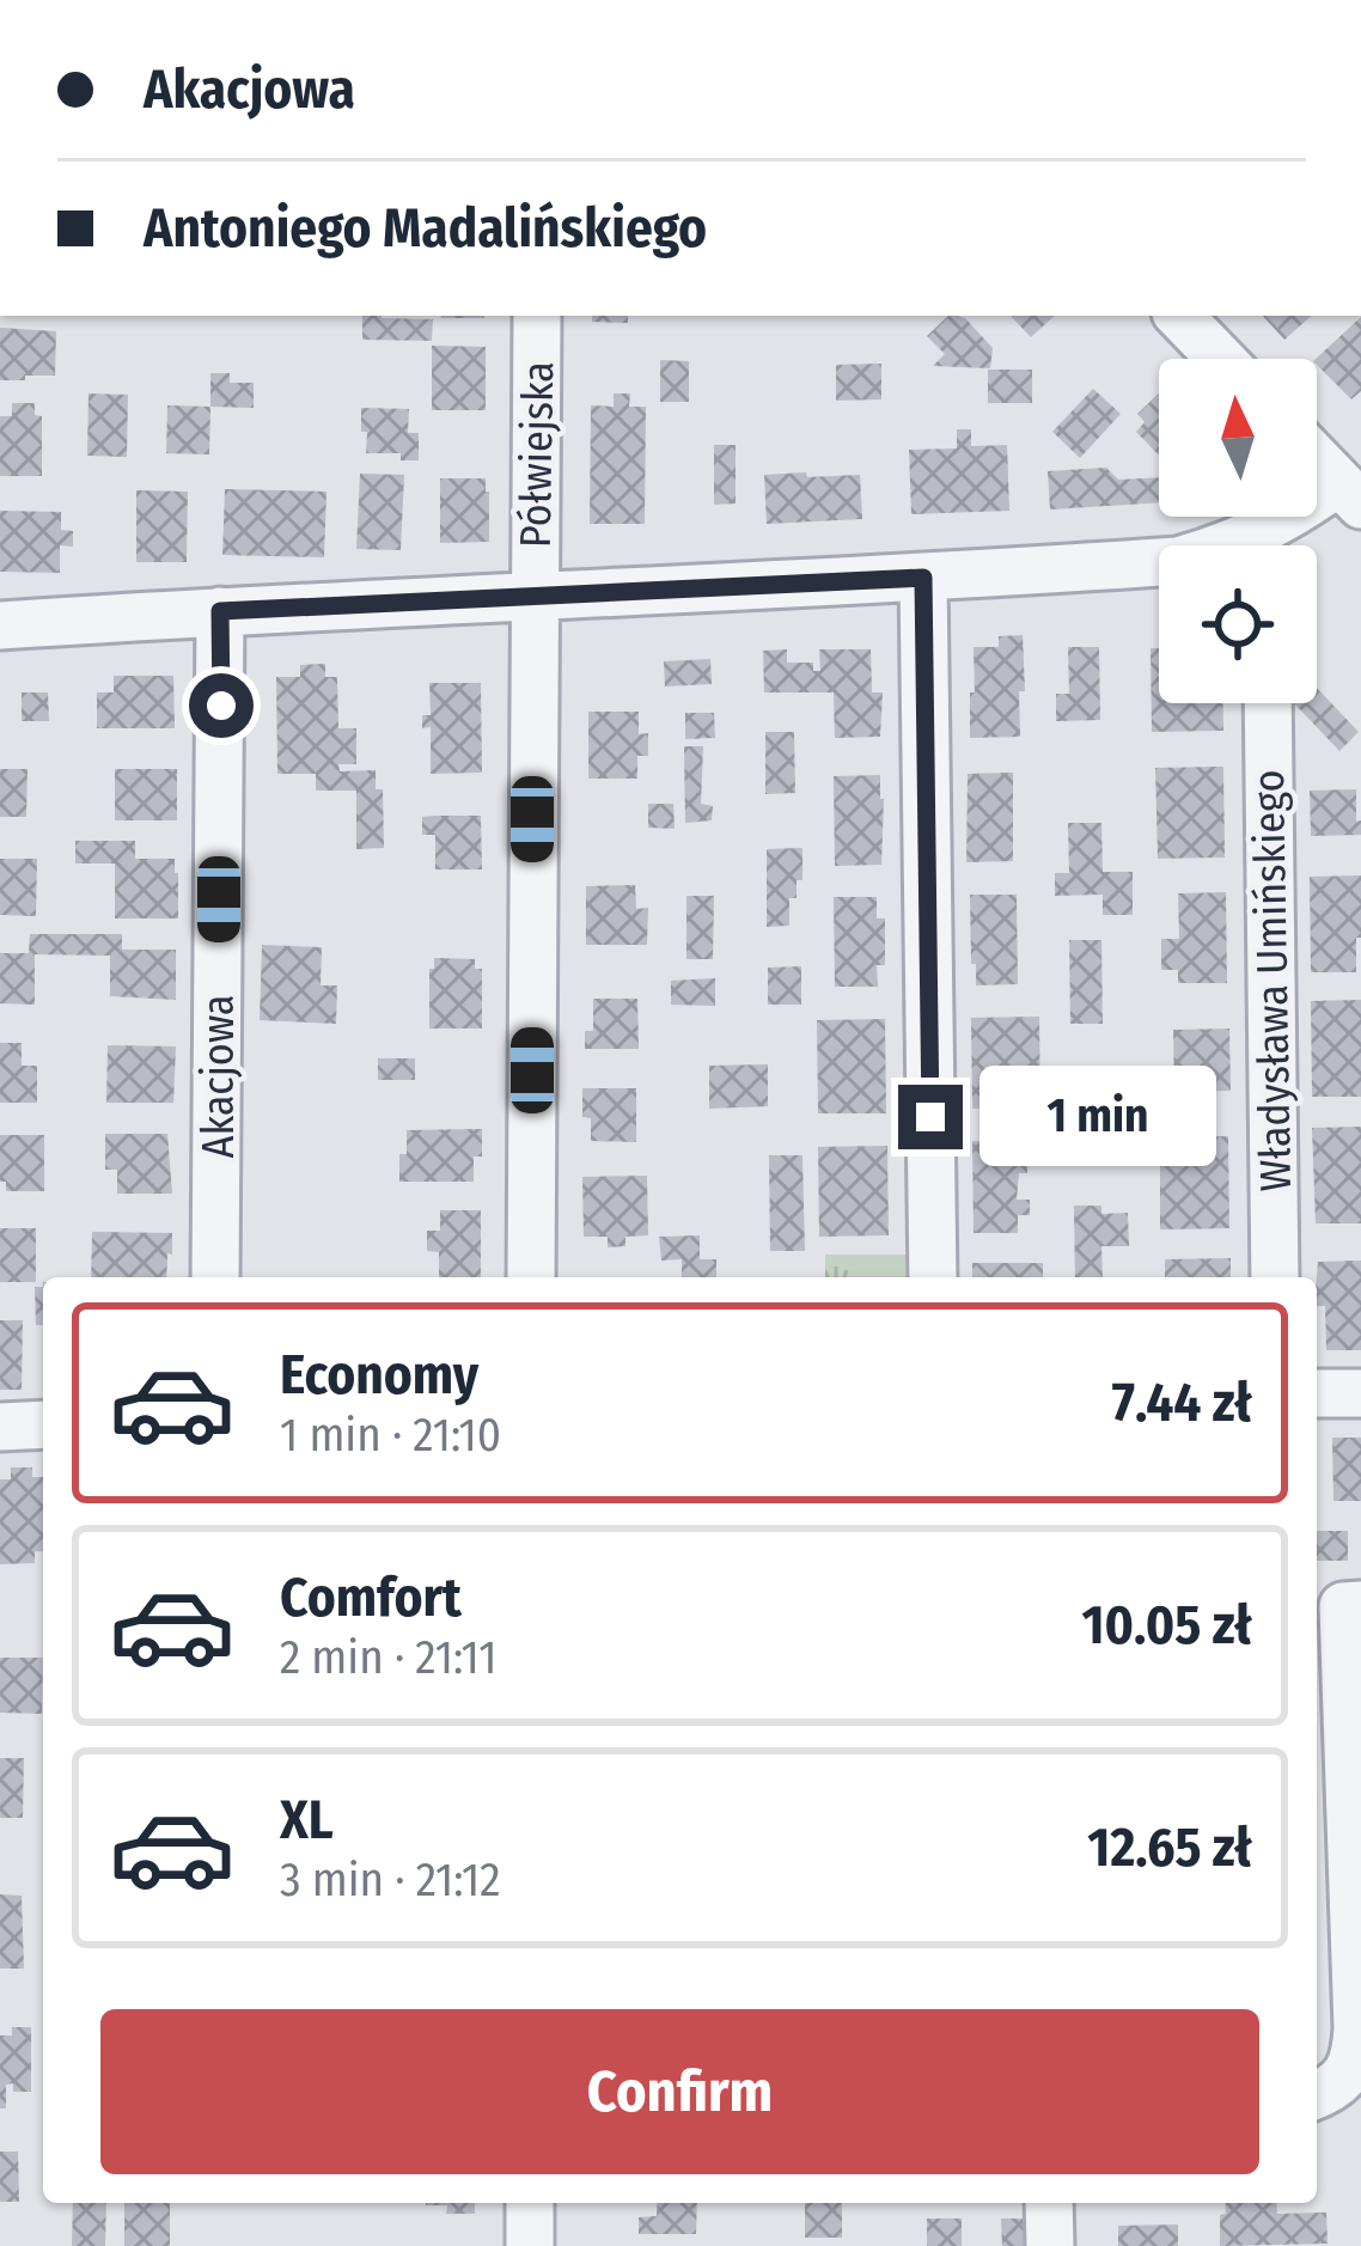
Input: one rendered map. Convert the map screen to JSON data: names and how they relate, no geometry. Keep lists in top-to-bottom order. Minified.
{"streets":{"street":["Półwiejska","Władysława Umińskiego","Akacjowa"]},"north":"top","page":{"banner":["Akacjowa","Antoniego Madalińskiego"],"bubble":"1 min","list":[{"name":"Economy","note":"1 min · 21:10","value":"7.44 zł"},{"name":"Comfort","note":"2 min · 21:11","value":"10.05 zł"},{"name":"XL","note":"3 min · 21:12","value":"12.65 zł"}],"buttons":"Confirm"}}
